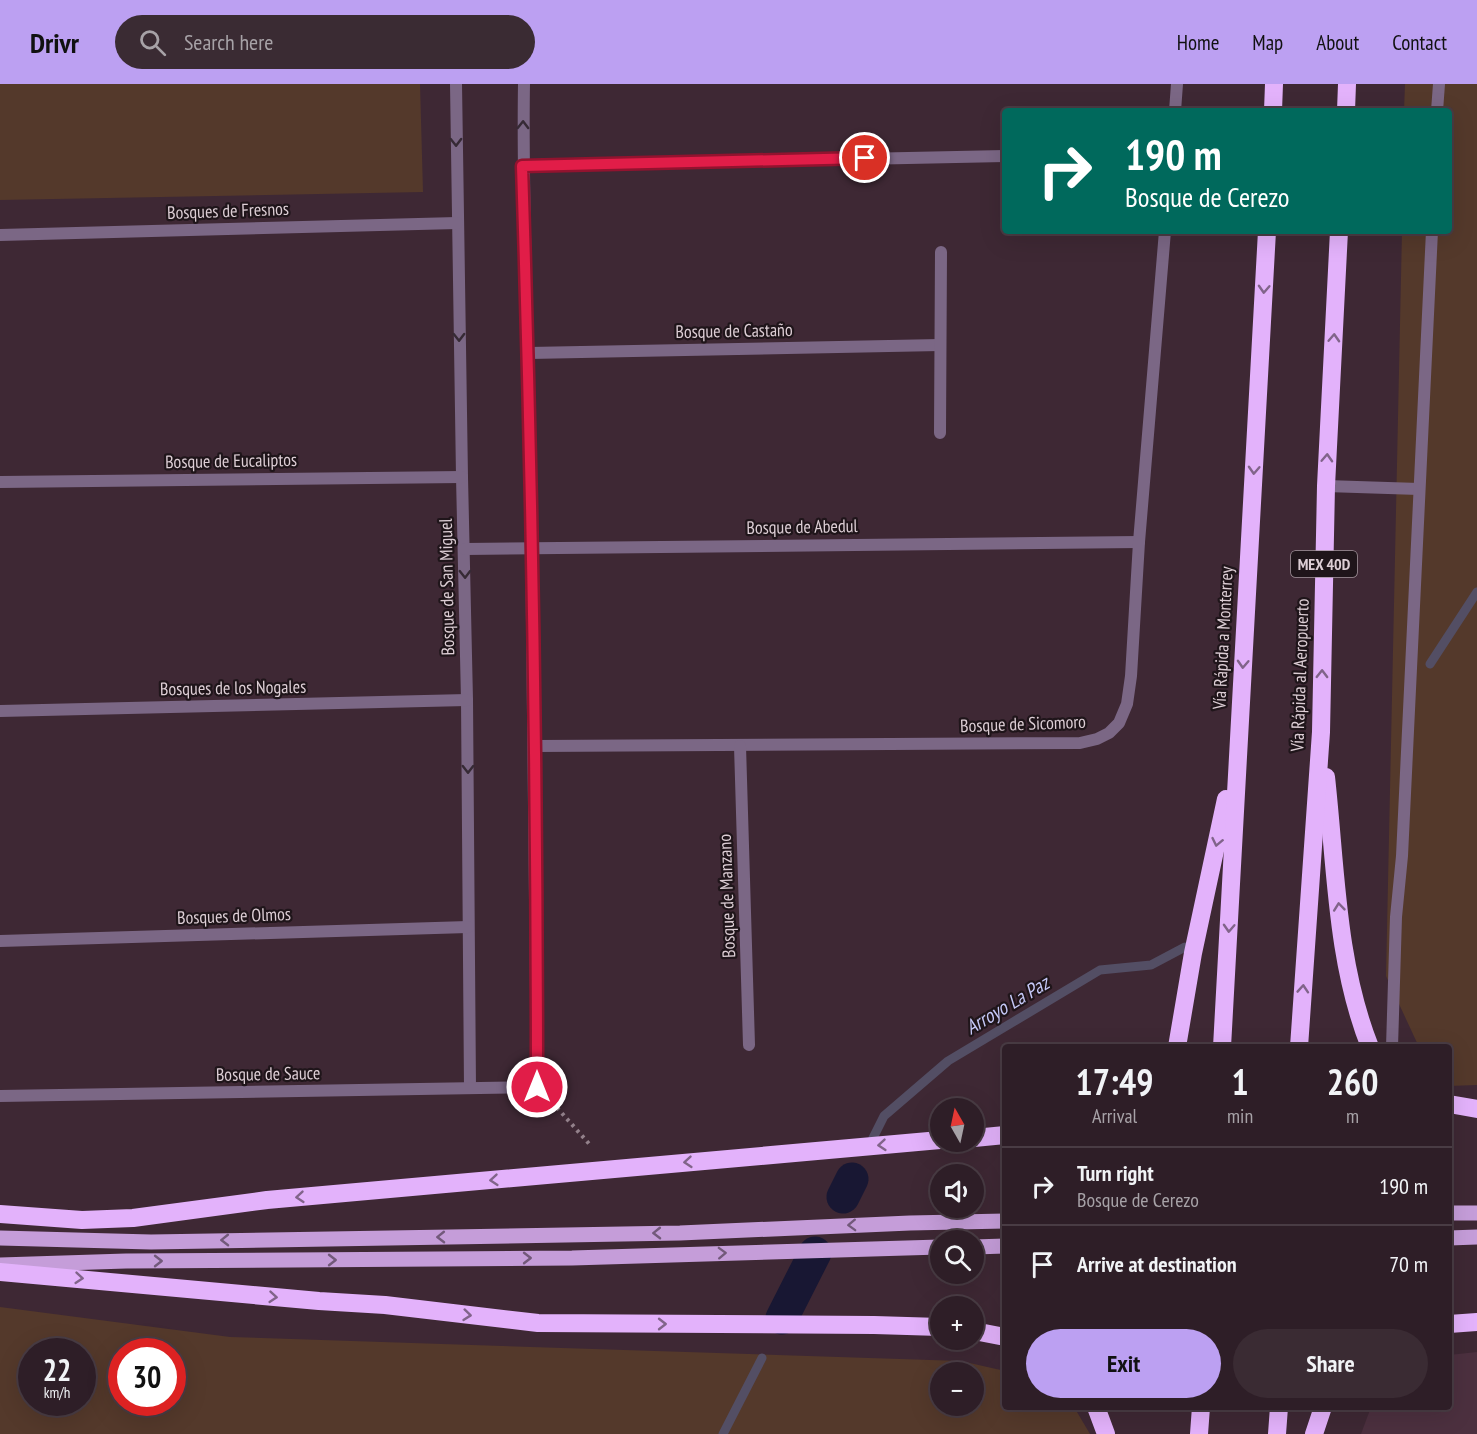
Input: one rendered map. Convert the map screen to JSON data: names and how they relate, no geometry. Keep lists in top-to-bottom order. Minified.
{"streets":{"highway":["MEX 40D","Vía Rápida a Monterrey","Vía Rápida al Aeropuerto"],"street":["Bosques de Fresnos","Bosque de Castaño","Bosque de Eucaliptos","Bosque de Abedul","Bosque de San Miguel","Bosques de los Nogales","Bosque de Sicomoro","Bosque de Manzano","Bosques de Olmos","Bosque de Sauce"]},"crossings":[["Bosques de Fresnos","Bosque de San Miguel"],["Bosque de Eucaliptos","Bosque de San Miguel"],["Bosque de Abedul","Bosque de San Miguel"],["Bosque de Abedul","Bosque de Sicomoro"],["Bosque de San Miguel","Bosques de los Nogales"],["Bosque de San Miguel","Bosques de Olmos"],["Bosque de San Miguel","Bosque de Sauce"],["Bosque de Sicomoro","Bosque de Manzano"]],"water":["Arroyo La Paz"],"north":"top","page":{"header":"Drivr","search":"Search here","nav":["Home","Map","About","Contact"],"turn":["190 m","Bosque de Cerezo"],"eta":["17:49","Arrival","1","min","260","m"],"map_buttons":["+","−"],"list":[{"name":"Turn right","note":"Bosque de Cerezo","value":"190 m"},{"name":"Arrive at destination","value":"70 m"}],"buttons":["Exit","Share"],"speed":"22 km/h","limit":"30"}}
